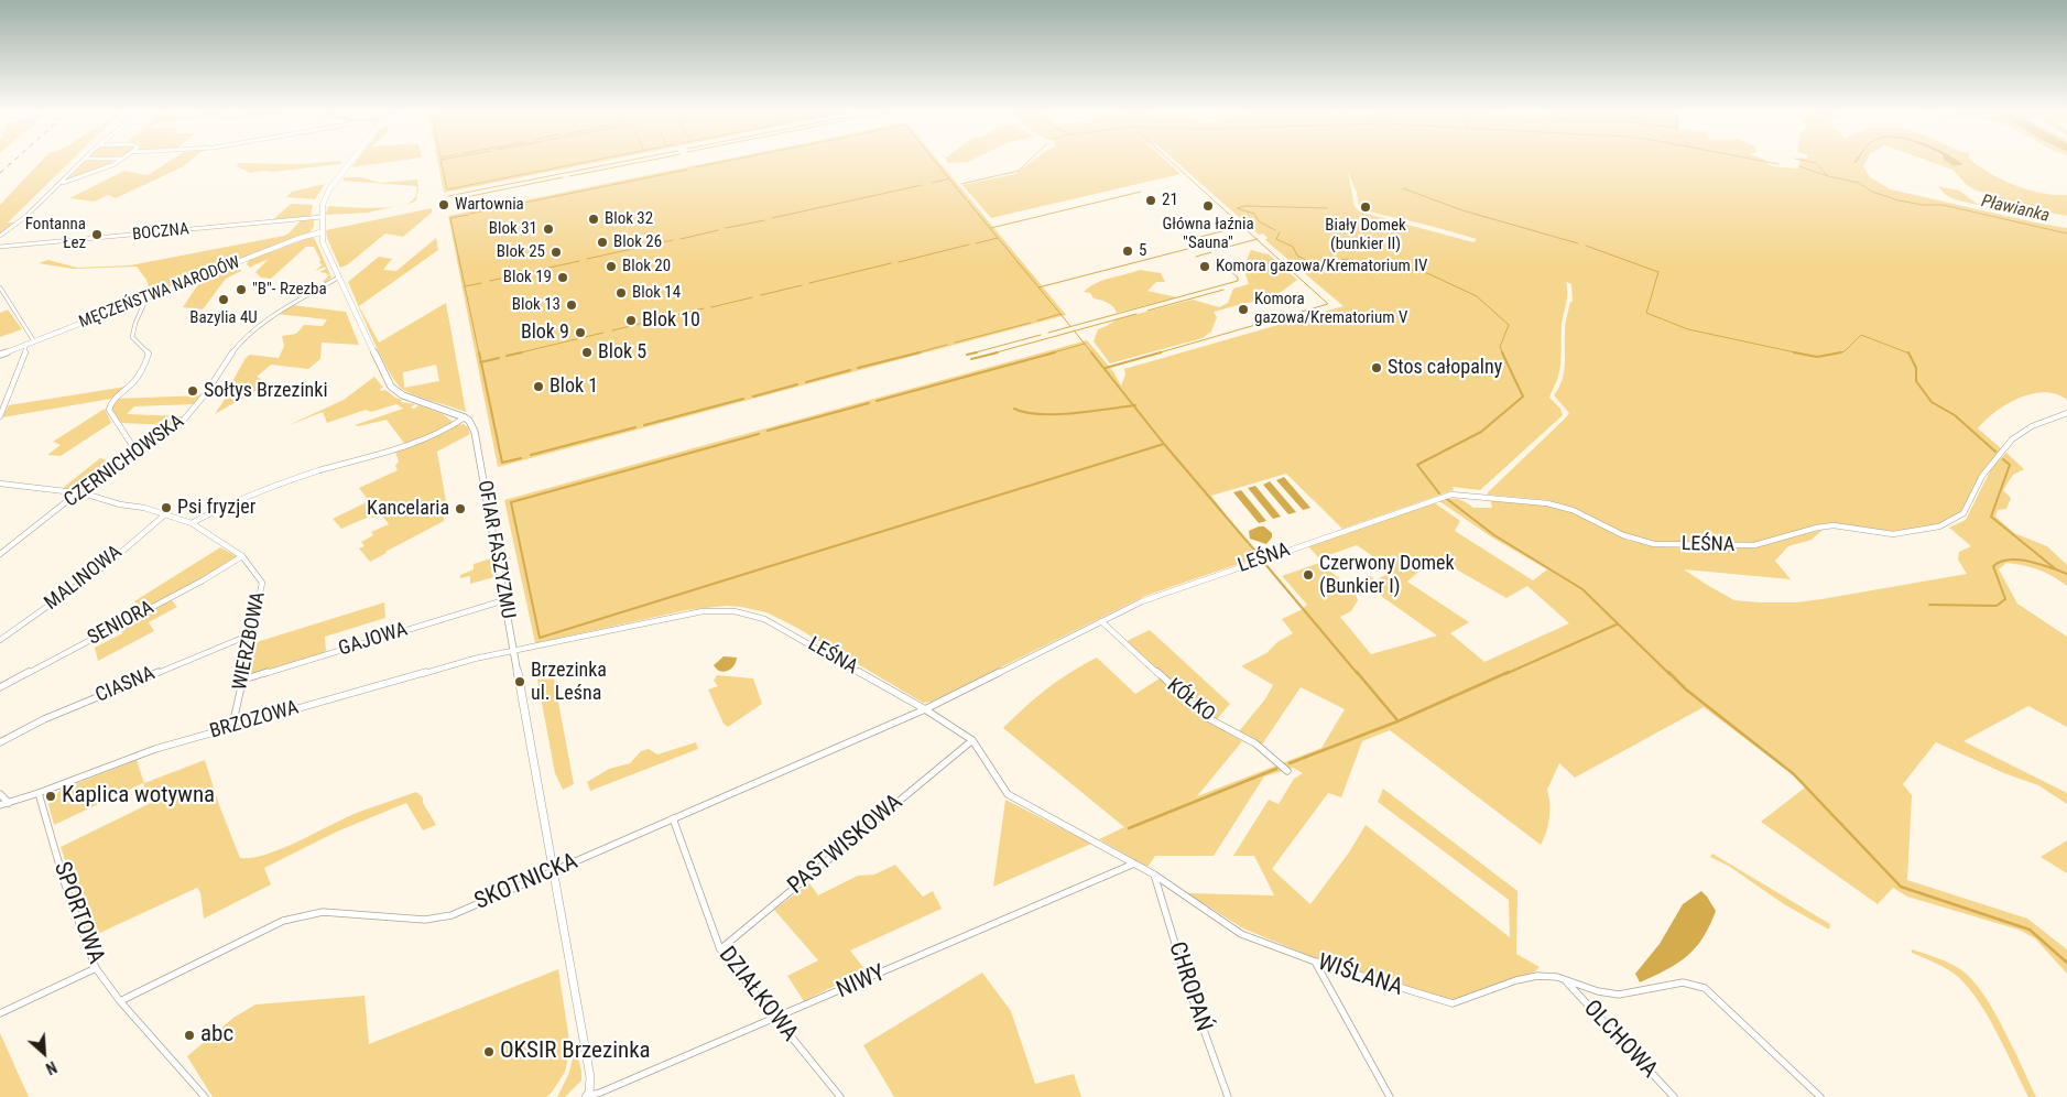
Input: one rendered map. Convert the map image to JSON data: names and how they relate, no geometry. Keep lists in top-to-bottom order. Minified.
{"streets":{"street":["BOCZNA","MĘCZEŃSTWA NARODÓW","CZERNICHOWSKA","LEŚNA","OFIAR FASZYZMU","MALINOWA","SENIORA","GAJOWA","WIERZBOWA","CIASNA","KÓŁKO","BRZOZOWA","PASTWISKOWA","SKOTNICKA","SPORTOWA","WIŚLANA","NIWY","CHROPAŃ","DZIAŁKOWA","OLCHOWA"]},"crossings":[["CZERNICHOWSKA","WIERZBOWA"],["LEŚNA","OFIAR FASZYZMU"],["LEŚNA","KÓŁKO"],["LEŚNA","BRZOZOWA"],["LEŚNA","SKOTNICKA"],["LEŚNA","WIŚLANA"],["OFIAR FASZYZMU","GAJOWA"],["OFIAR FASZYZMU","BRZOZOWA"],["OFIAR FASZYZMU","SKOTNICKA"],["OFIAR FASZYZMU","NIWY"],["MALINOWA","WIERZBOWA"],["SENIORA","WIERZBOWA"],["GAJOWA","WIERZBOWA"],["WIERZBOWA","CIASNA"],["WIERZBOWA","BRZOZOWA"],["BRZOZOWA","SPORTOWA"],["PASTWISKOWA","WIŚLANA"],["PASTWISKOWA","DZIAŁKOWA"],["SKOTNICKA","SPORTOWA"],["SKOTNICKA","WIŚLANA"],["SKOTNICKA","DZIAŁKOWA"],["WIŚLANA","NIWY"],["WIŚLANA","CHROPAŃ"],["WIŚLANA","OLCHOWA"],["NIWY","DZIAŁKOWA"]],"water":["Pławianka"],"places":["21","Wartownia","Główna łaźnia \"Sauna\"","Biały Domek (bunkier II)","Blok 32","Blok 31","Fontanna Łez","Blok 26","5","Blok 25","Blok 20","Komora gazowa/Krematorium IV","Blok 19","\"B\"- Rzezba","Blok 14","Bazylia 4U","Blok 13","Komora gazowa/Krematorium V","Blok 10","Blok 9","Blok 5","Stos całopalny","Blok 1","Sołtys Brzezinki","Psi fryzjer","Kancelaria","Czerwony Domek (Bunkier I)","Brzezinka ul. Leśna","Kaplica wotywna","abc","OKSIR Brzezinka"],"north":"bottom right"}
